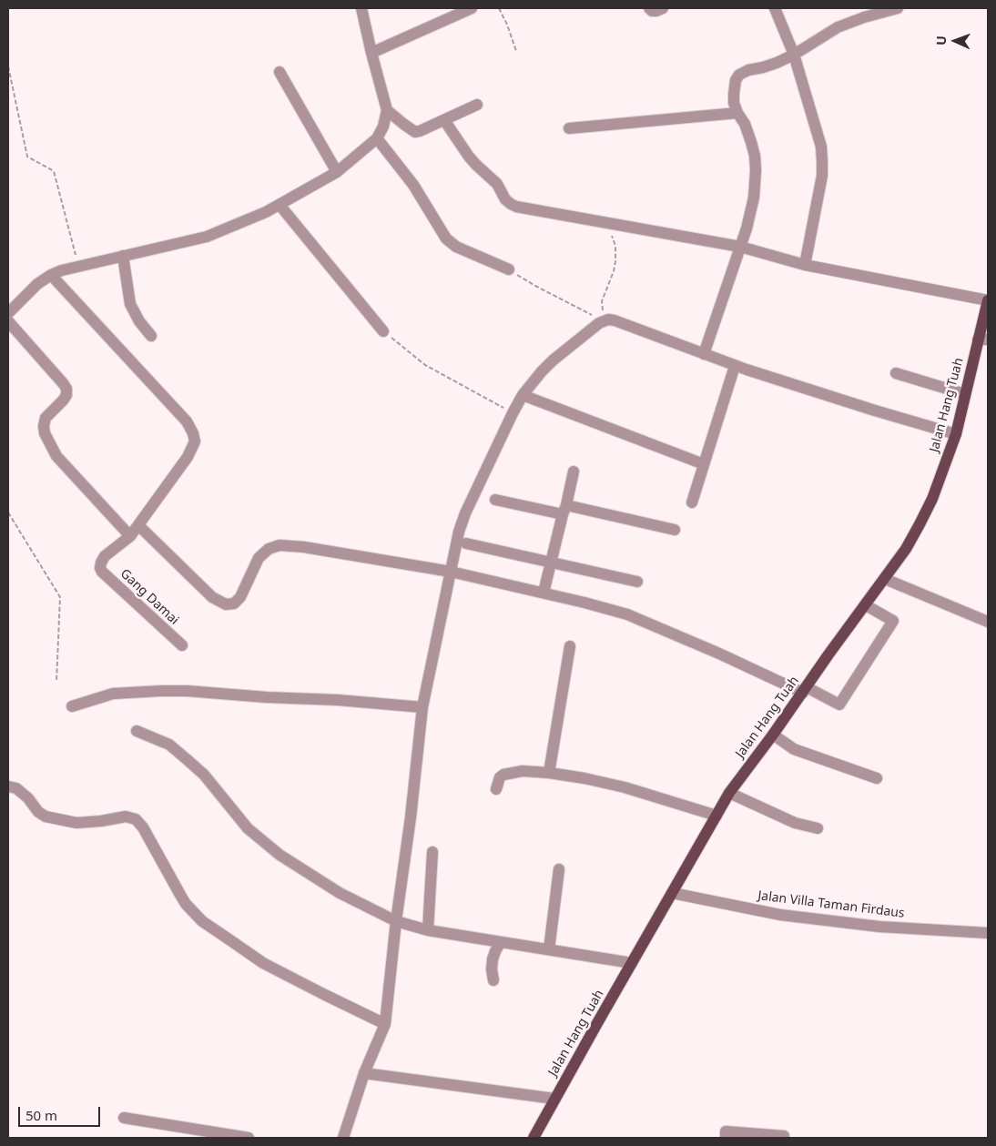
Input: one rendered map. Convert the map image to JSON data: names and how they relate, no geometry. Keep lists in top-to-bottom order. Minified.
{"streets":{"main road":["Jalan Hang Tuah"],"street":["Gang Damai","Jalan Villa Taman Firdaus"]},"crossings":[["Jalan Hang Tuah","Jalan Villa Taman Firdaus"]],"scale_bar":"50 m","north":"left"}
